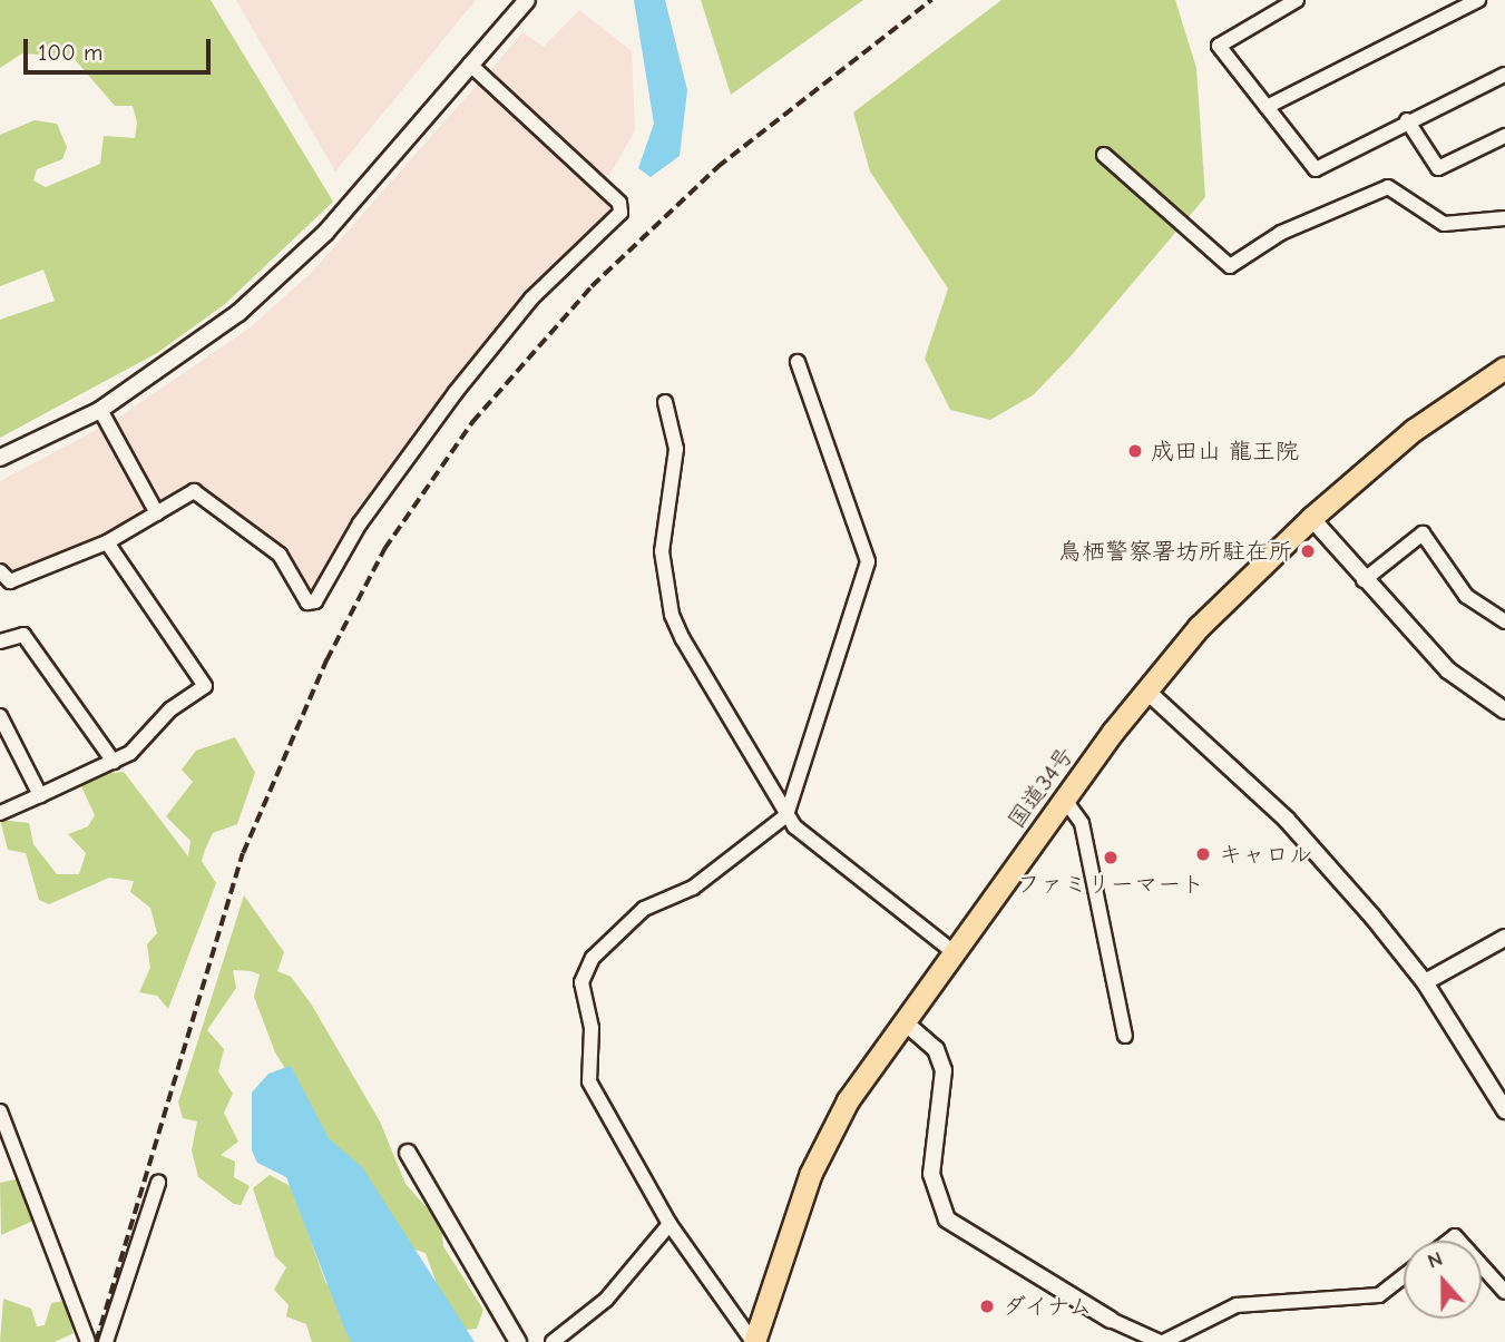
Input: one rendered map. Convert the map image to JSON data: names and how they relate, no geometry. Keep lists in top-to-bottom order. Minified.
{"streets":{"highway":["国道34号"]},"places":["成田山 龍王院","鳥栖警察署坊所駐在所","キャロル","ファミリーマート","ダイナム"],"scale_bar":"100 m","north":"top"}
